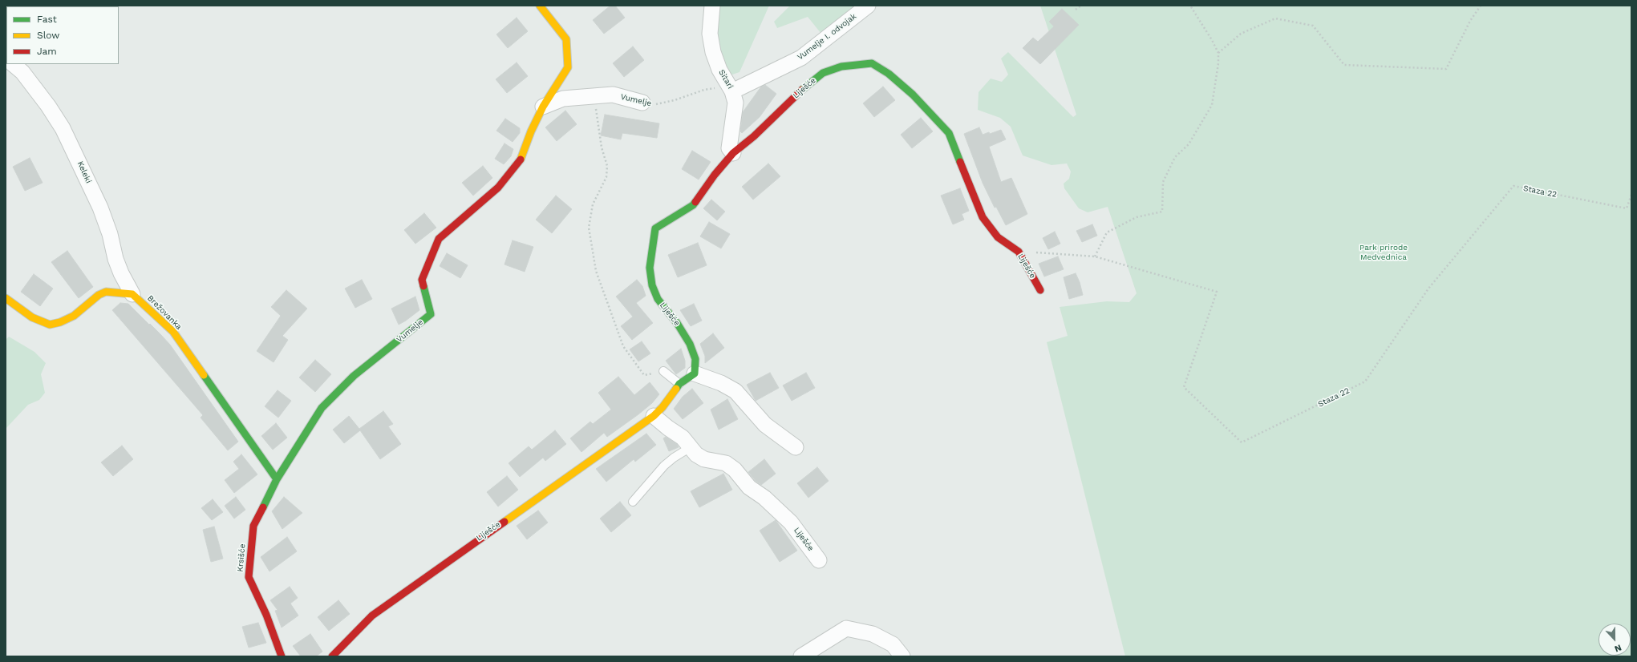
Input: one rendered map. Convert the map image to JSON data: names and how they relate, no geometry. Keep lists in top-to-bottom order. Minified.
{"streets":{"street":["Vumelje I. odvojak","Sitari","Liješće","Vumelje","Keleki","Brežovanka","Krsišće"],"path":["Staza 22"]},"crossings":[["Vumelje I. odvojak","Sitari"],["Vumelje I. odvojak","Vumelje"],["Sitari","Liješće"],["Sitari","Vumelje"],["Vumelje","Brežovanka"],["Vumelje","Krsišće"],["Keleki","Brežovanka"],["Brežovanka","Krsišće"]],"parks":["Park prirode Medvednica"],"legend":["Fast","Slow","Jam"],"north":"bottom"}
